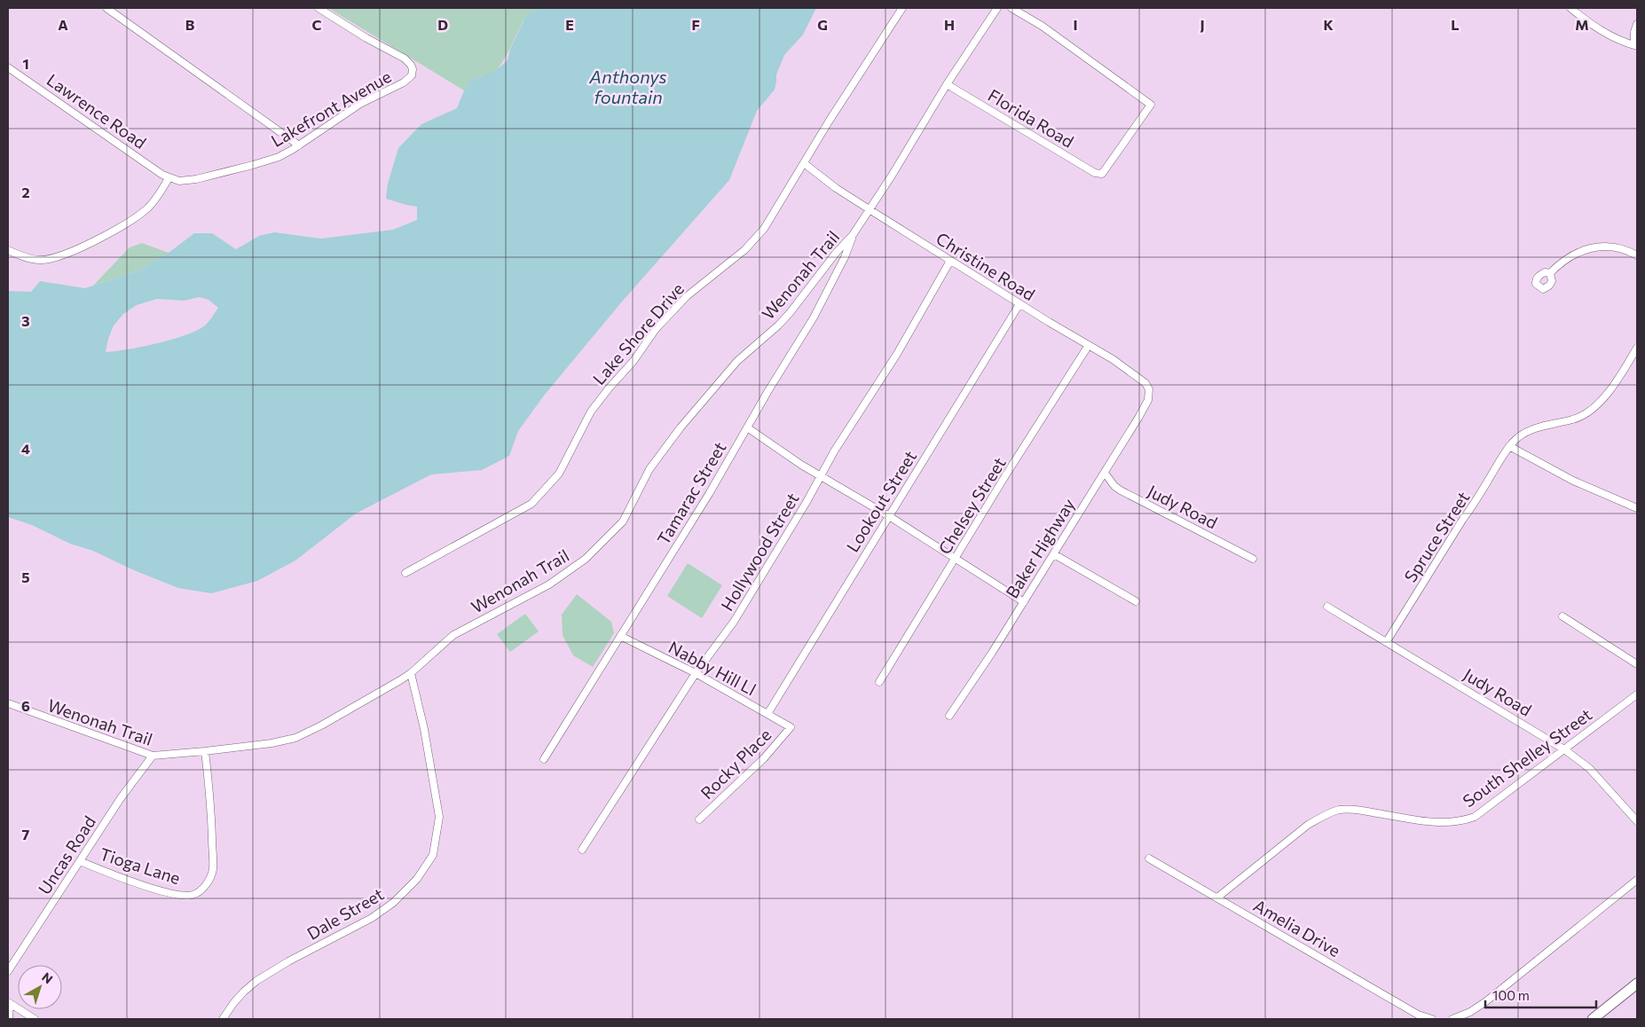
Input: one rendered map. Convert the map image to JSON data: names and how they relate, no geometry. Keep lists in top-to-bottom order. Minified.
{"streets":{"street":["Lakefront Avenue","Lawrence Road","Florida Road","Christine Road","Wenonah Trail","Lake Shore Drive","Tamarac Street","Lookout Street","Chelsey Street","Judy Road","Spruce Street","Baker Highway","Hollywood Street","Nabby Hill Ll","South Shelley Street","Rocky Place","Uncas Road","Tioga Lane","Dale Street","Amelia Drive"]},"crossings":[["Lakefront Avenue","Lawrence Road"],["Florida Road","Wenonah Trail"],["Christine Road","Wenonah Trail"],["Christine Road","Lake Shore Drive"],["Christine Road","Lookout Street"],["Christine Road","Chelsey Street"],["Christine Road","Baker Highway"],["Christine Road","Hollywood Street"],["Wenonah Trail","Tamarac Street"],["Wenonah Trail","Uncas Road"],["Wenonah Trail","Tioga Lane"],["Wenonah Trail","Dale Street"],["Tamarac Street","Nabby Hill Ll"],["Lookout Street","Nabby Hill Ll"],["Judy Road","Spruce Street"],["Judy Road","Baker Highway"],["Judy Road","South Shelley Street"],["Hollywood Street","Nabby Hill Ll"],["Nabby Hill Ll","Rocky Place"],["South Shelley Street","Amelia Drive"],["Uncas Road","Tioga Lane"]],"water":["Anthonys fountain"],"scale_bar":"100 m","north":"top right","grid":{"columns":["A","B","C","D","E","F","G","H","I","J","K","L","M"],"rows":["1","2","3","4","5","6","7"]}}
